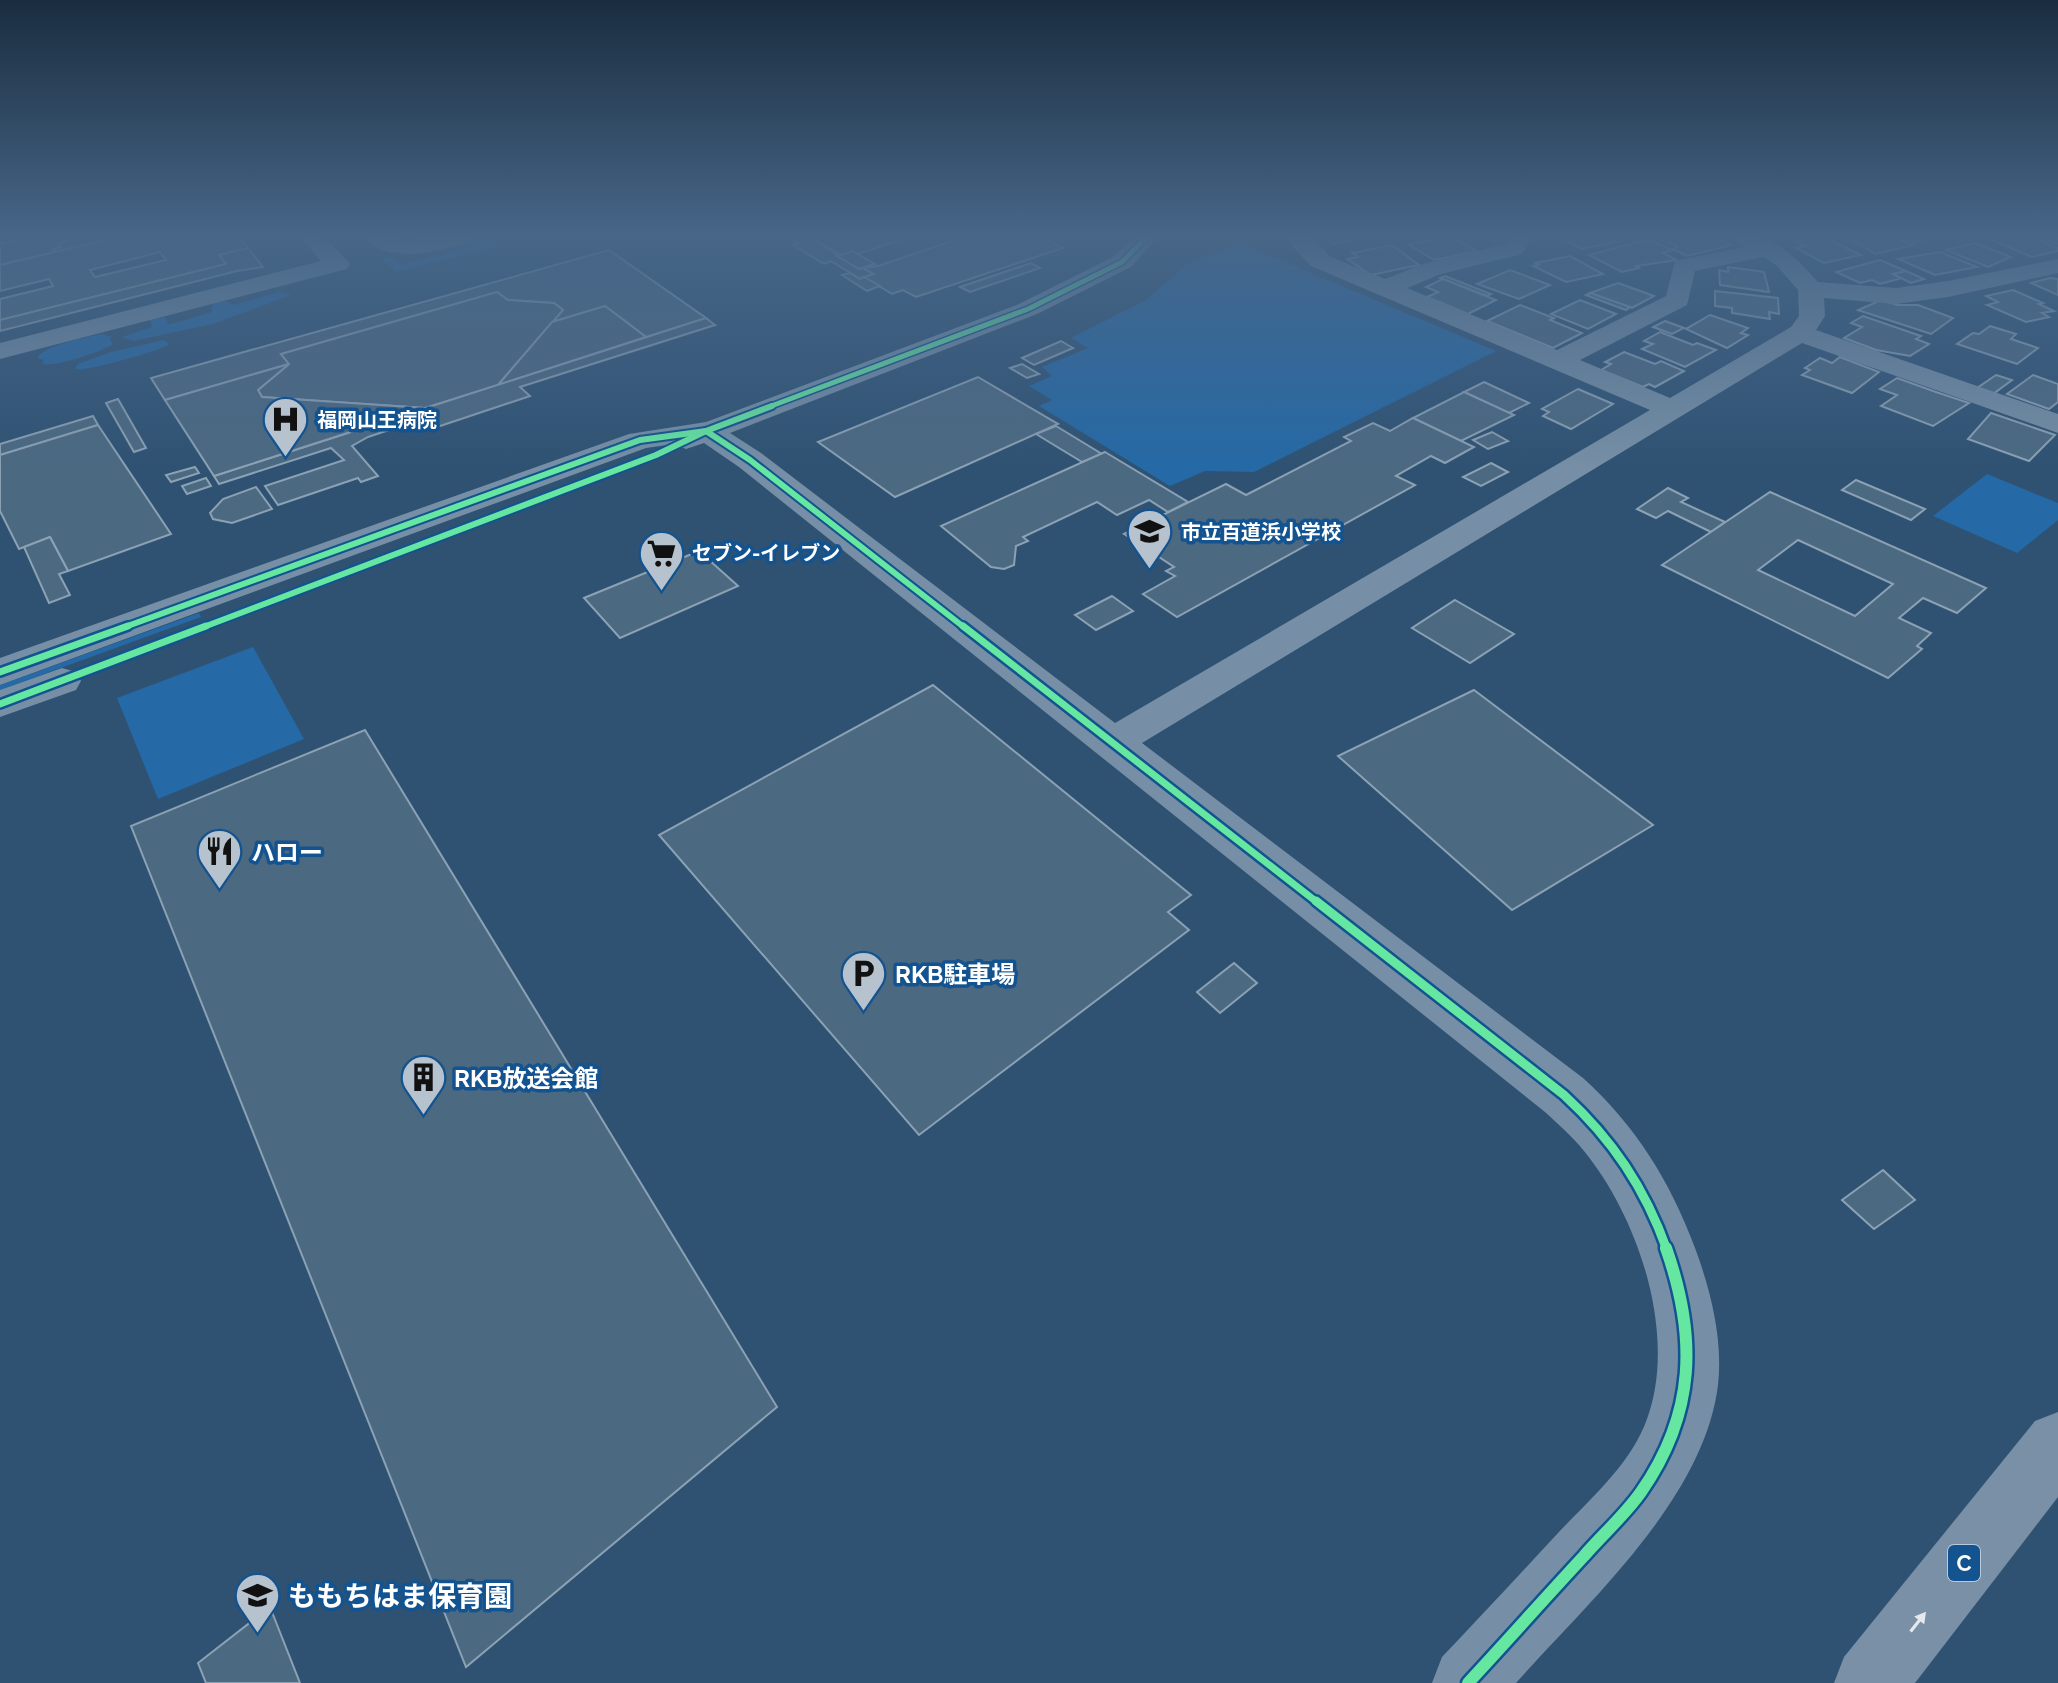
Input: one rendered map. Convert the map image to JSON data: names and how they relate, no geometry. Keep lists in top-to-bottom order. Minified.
{"streets":{"highway":["C"]},"places":{"hospital":["福岡山王病院"],"school or university":["市立百道浜小学校","ももちはま保育園"],"supermarket":["セブン-イレブン"],"restaurant":["ハロー"],"parking":["RKB駐車場"],"building":["RKB放送会館"]}}
